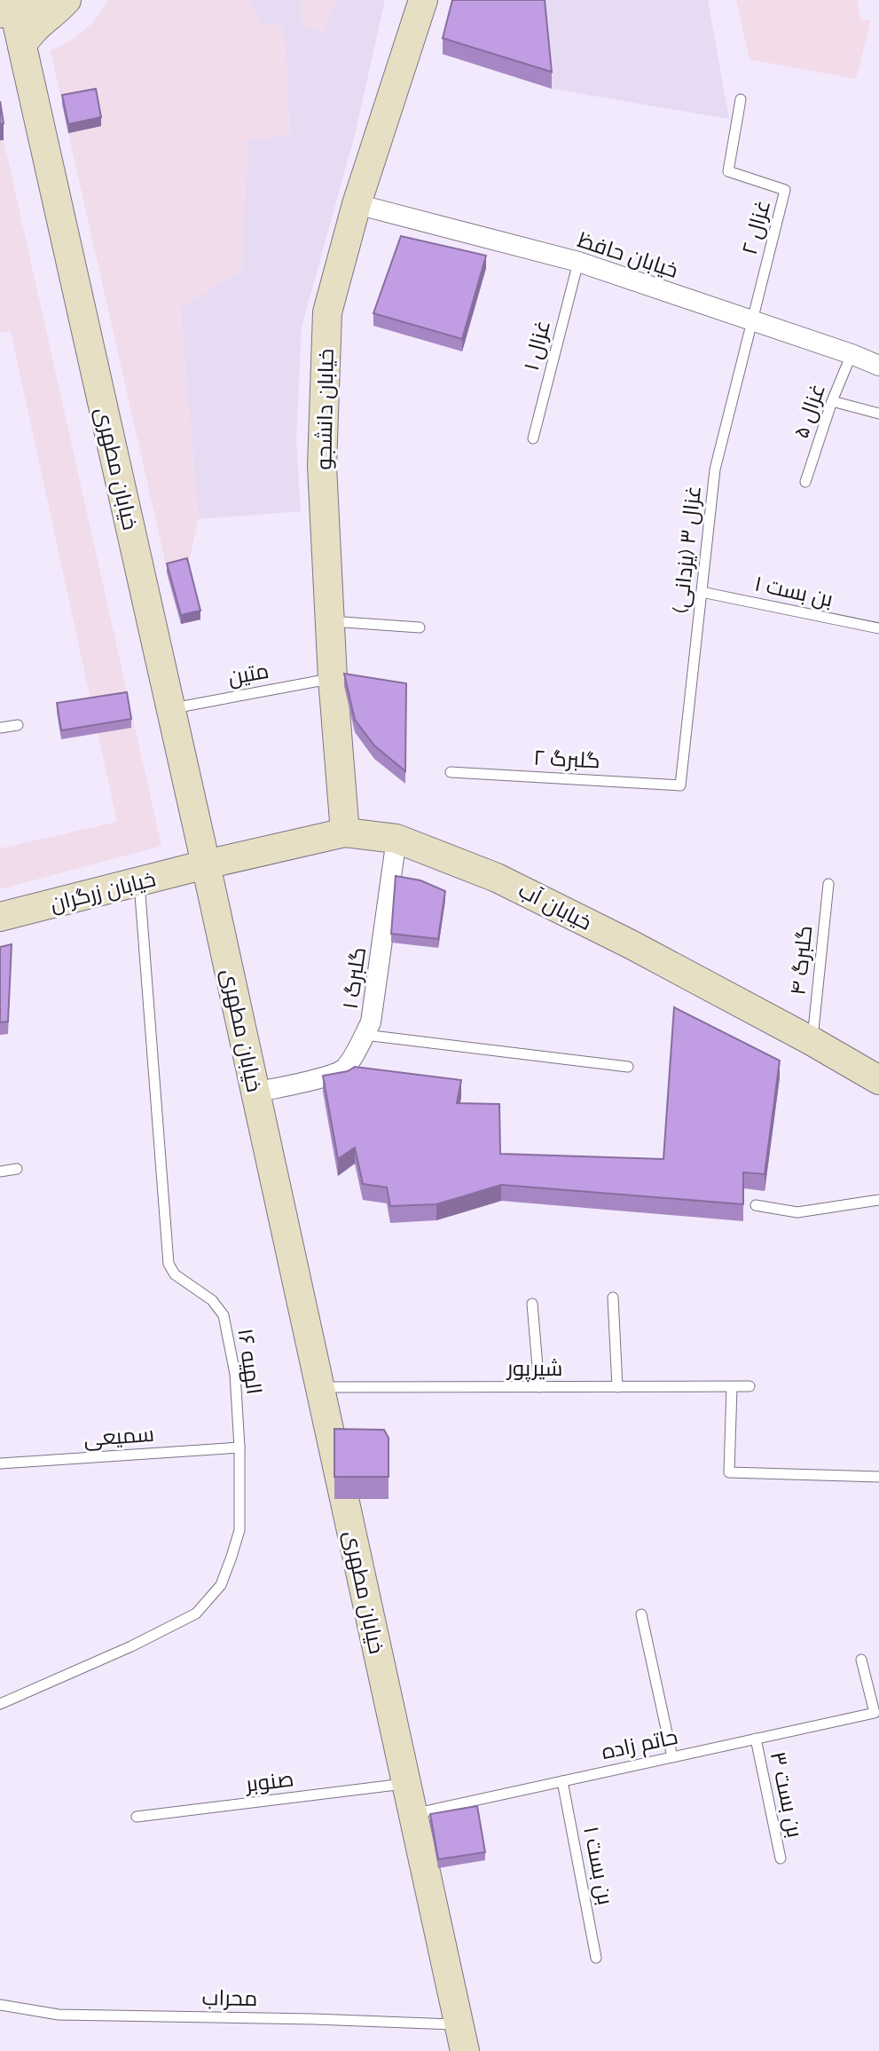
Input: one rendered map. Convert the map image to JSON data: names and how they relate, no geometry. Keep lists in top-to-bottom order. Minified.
{"streets":{"main road":["خیابان دانشجو","خیابان مطهری","خیابان زرگران","خیابان آب"],"street":["خیابان حافظ","گلبرگ ۱"],"lane":["غزال ۲","غزال ۱","غزال ۵","غزال ۳ (یزدانی)","بن بست ۱","متین","گلبرگ ۲","گلبرگ ۴","الهیه ۱۶","شیرپور","سمیعی","حاتم زاده","صنوبر","بن بست ۳","محراب"]},"crossings":[["غزال ۲","خیابان حافظ"],["غزال ۲","غزال ۳ (یزدانی)"],["خیابان حافظ","غزال ۱"],["خیابان حافظ","خیابان دانشجو"],["خیابان حافظ","غزال ۵"],["خیابان حافظ","غزال ۳ (یزدانی)"],["خیابان دانشجو","متین"],["خیابان دانشجو","خیابان آب"],["خیابان مطهری","متین"],["خیابان مطهری","خیابان زرگران"],["خیابان مطهری","خیابان آب"],["خیابان مطهری","گلبرگ ۱"],["خیابان مطهری","شیرپور"],["خیابان مطهری","حاتم زاده"],["خیابان مطهری","صنوبر"],["خیابان مطهری","محراب"],["غزال ۳ (یزدانی)","بن بست ۱"],["غزال ۳ (یزدانی)","گلبرگ ۲"],["بن بست ۱","حاتم زاده"],["خیابان زرگران","خیابان آب"],["خیابان زرگران","الهیه ۱۶"],["خیابان آب","گلبرگ ۴"],["خیابان آب","گلبرگ ۱"],["الهیه ۱۶","سمیعی"],["حاتم زاده","بن بست ۳"]]}
